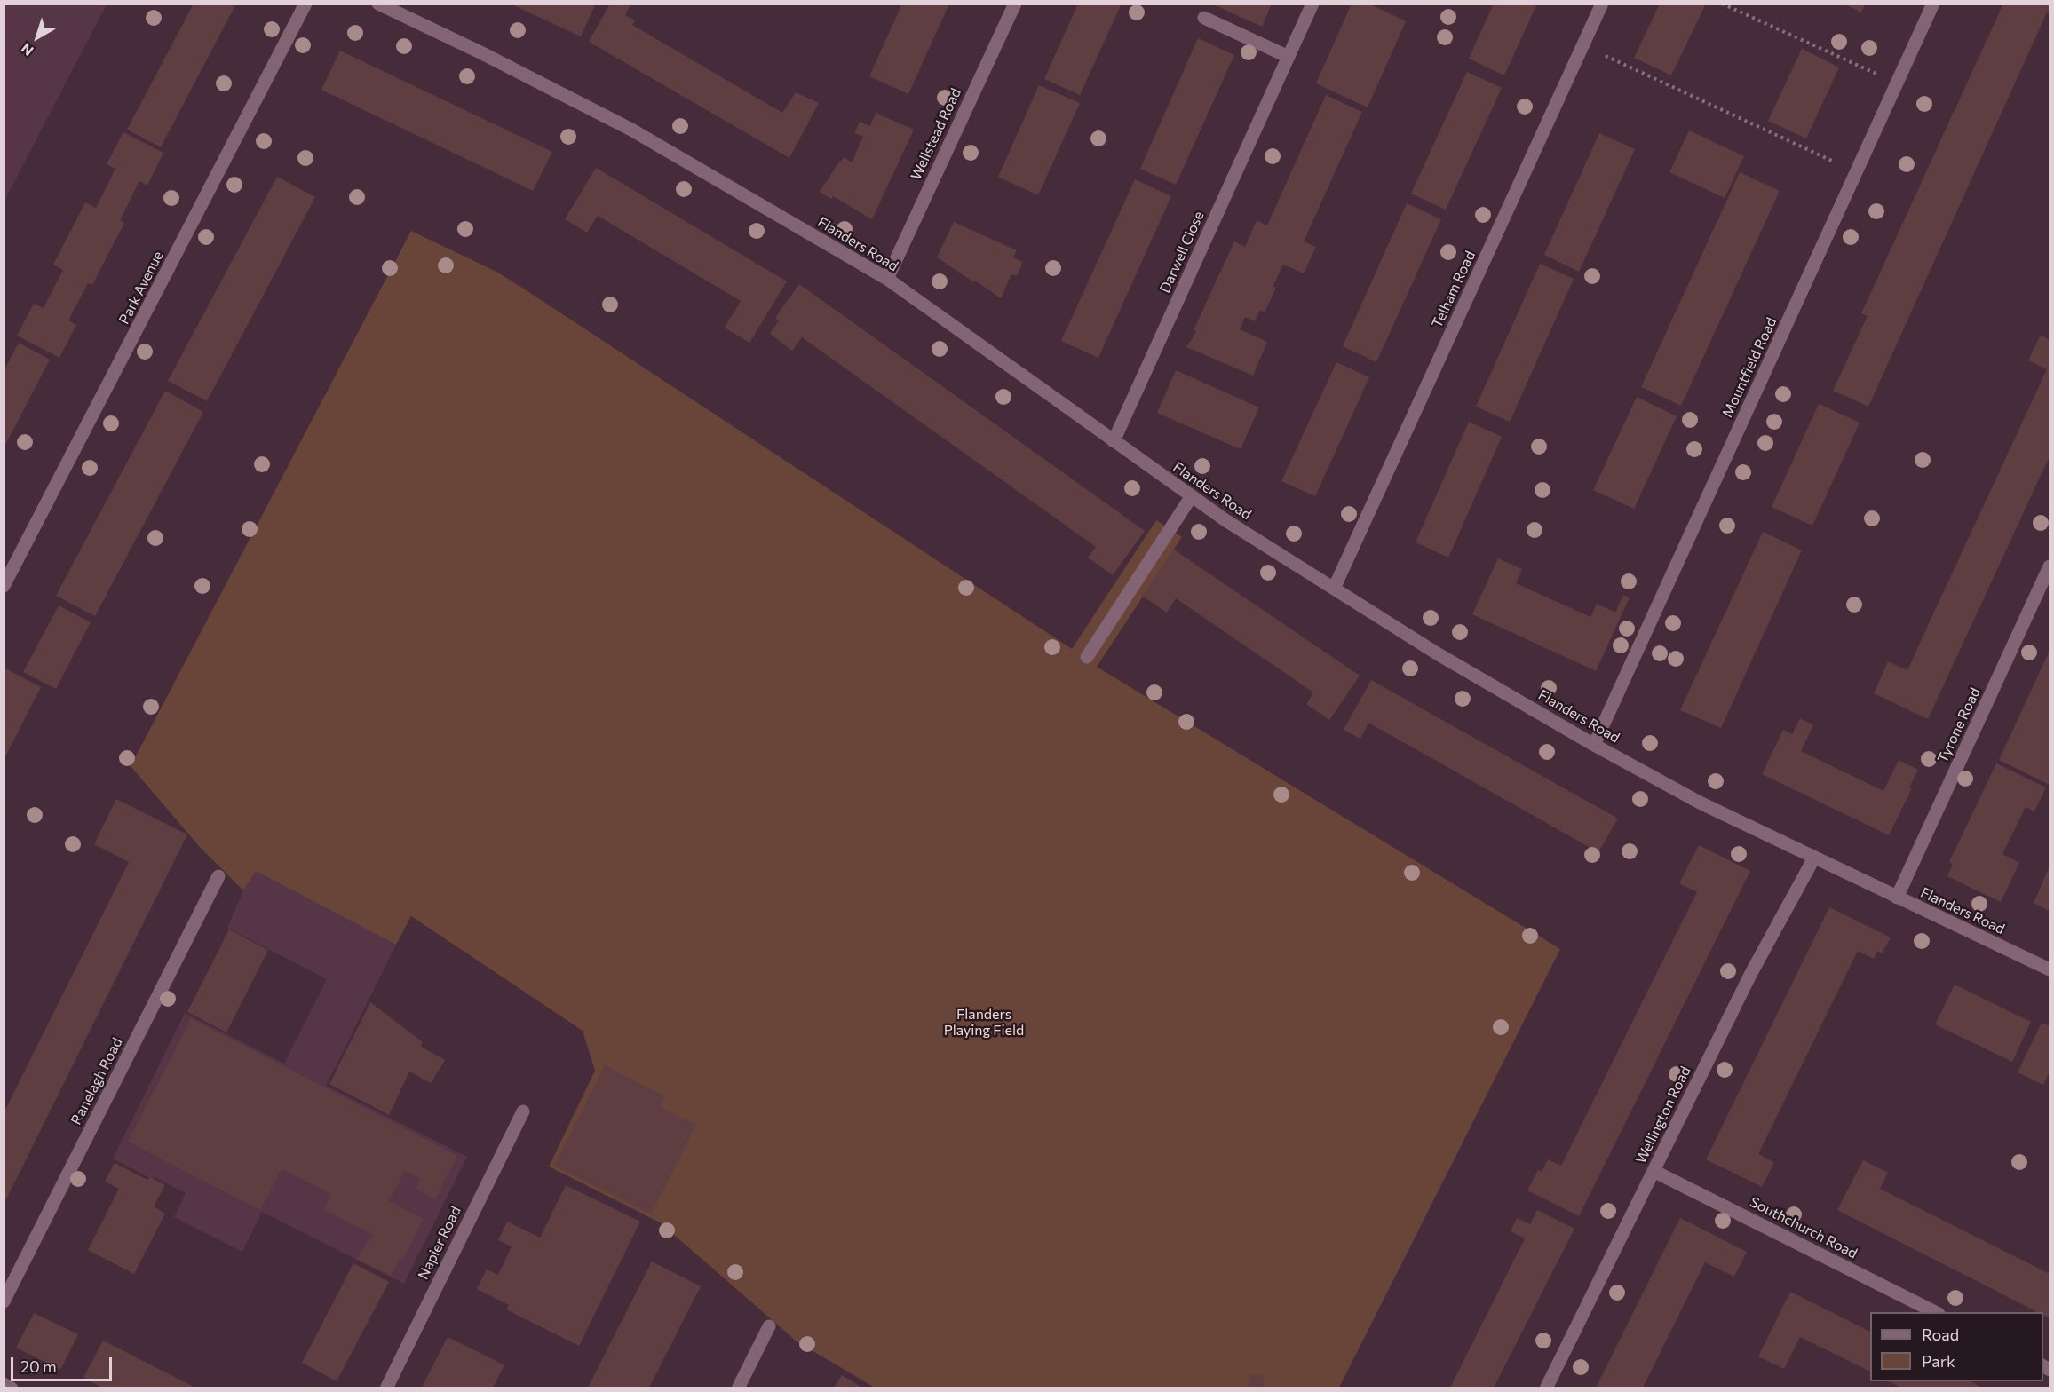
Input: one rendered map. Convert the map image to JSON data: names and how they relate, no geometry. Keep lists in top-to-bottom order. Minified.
{"streets":{"street":["Wellstead Road","Flanders Road","Darwell Close","Park Avenue","Telham Road","Mountfield Road","Tyrone Road","Ranelagh Road","Wellington Road","Southchurch Road","Napier Road"]},"crossings":[["Wellstead Road","Flanders Road"],["Flanders Road","Darwell Close"],["Flanders Road","Telham Road"],["Flanders Road","Mountfield Road"],["Flanders Road","Tyrone Road"],["Flanders Road","Wellington Road"],["Wellington Road","Southchurch Road"]],"parks":["Flanders Playing Field"],"legend":["Road","Park"],"scale_bar":"20 m","north":"bottom left"}
